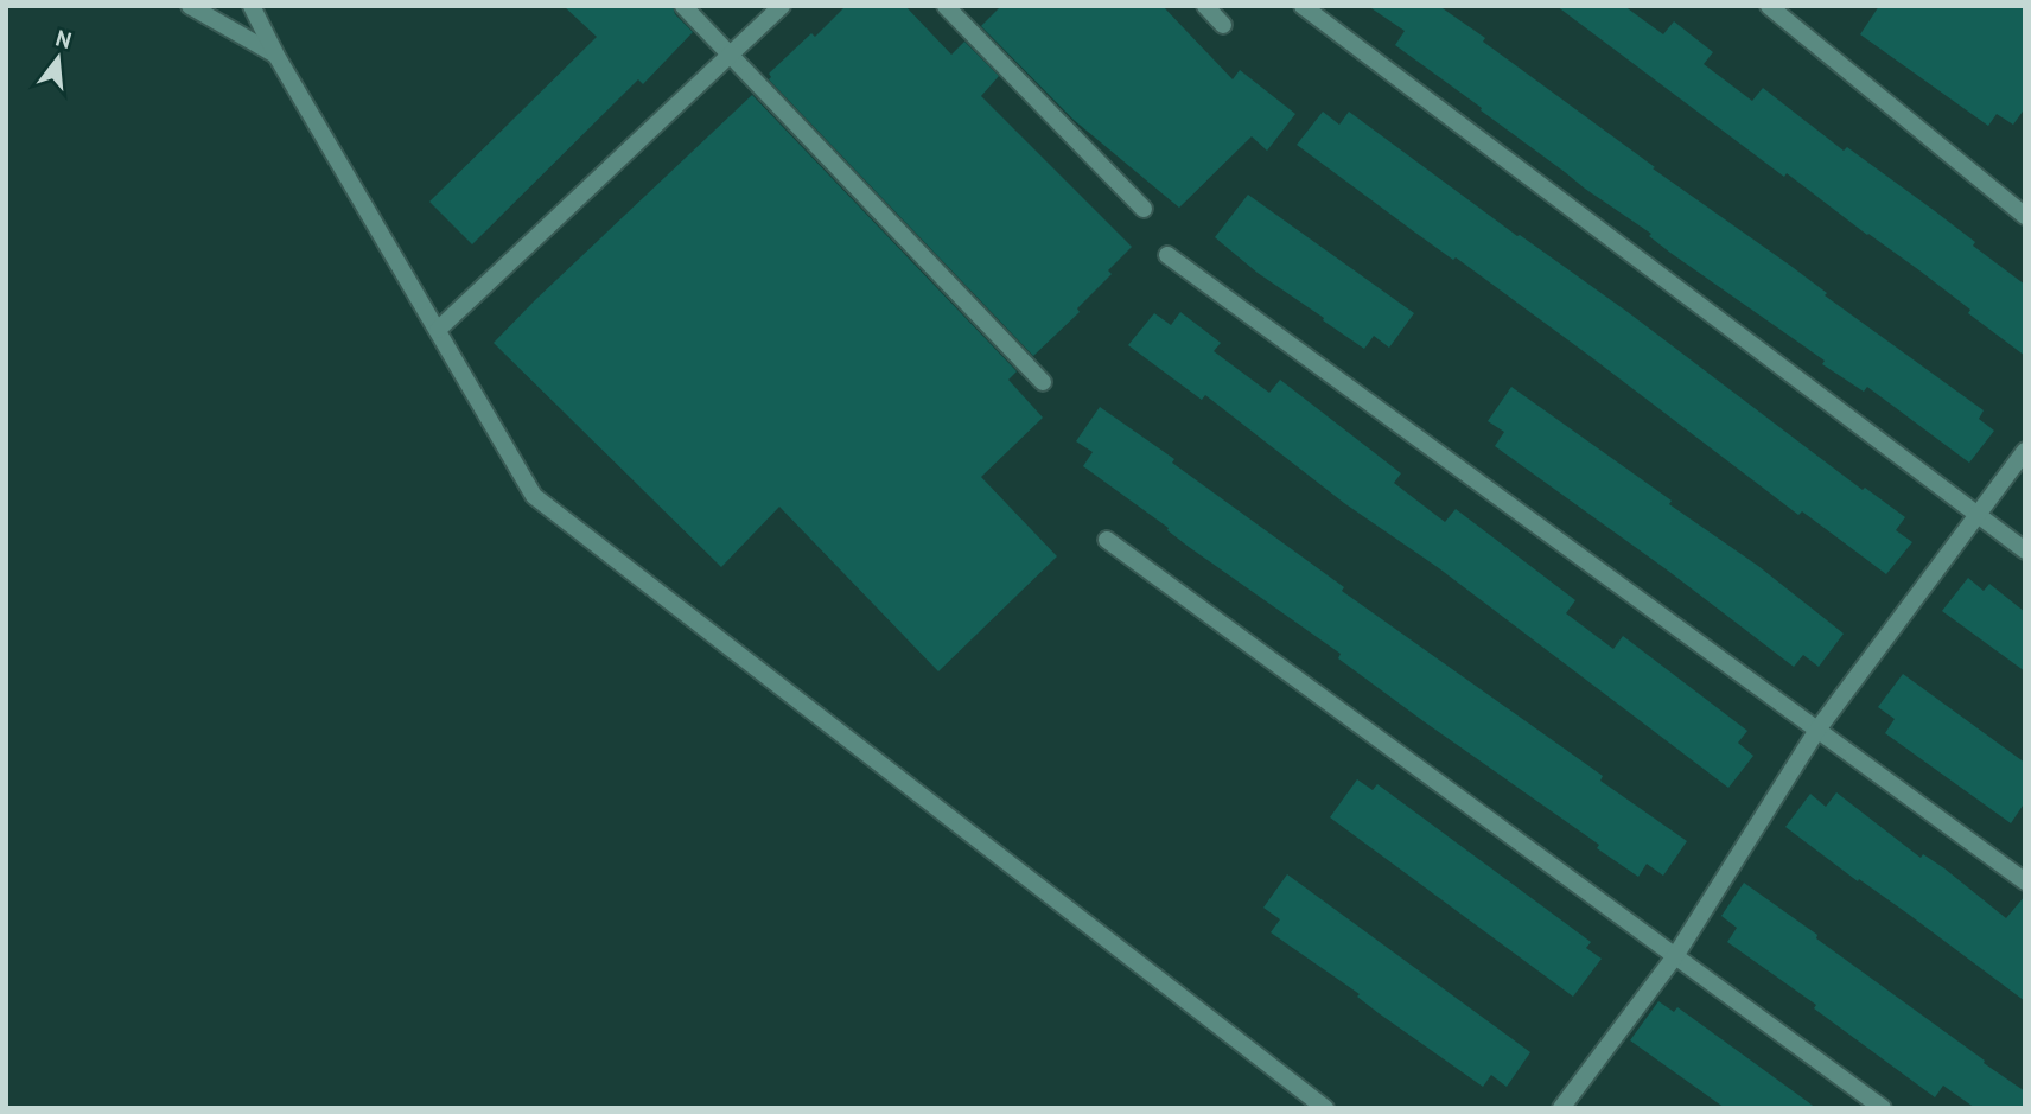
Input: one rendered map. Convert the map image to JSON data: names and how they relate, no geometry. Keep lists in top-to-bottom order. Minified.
{"north":"top"}
